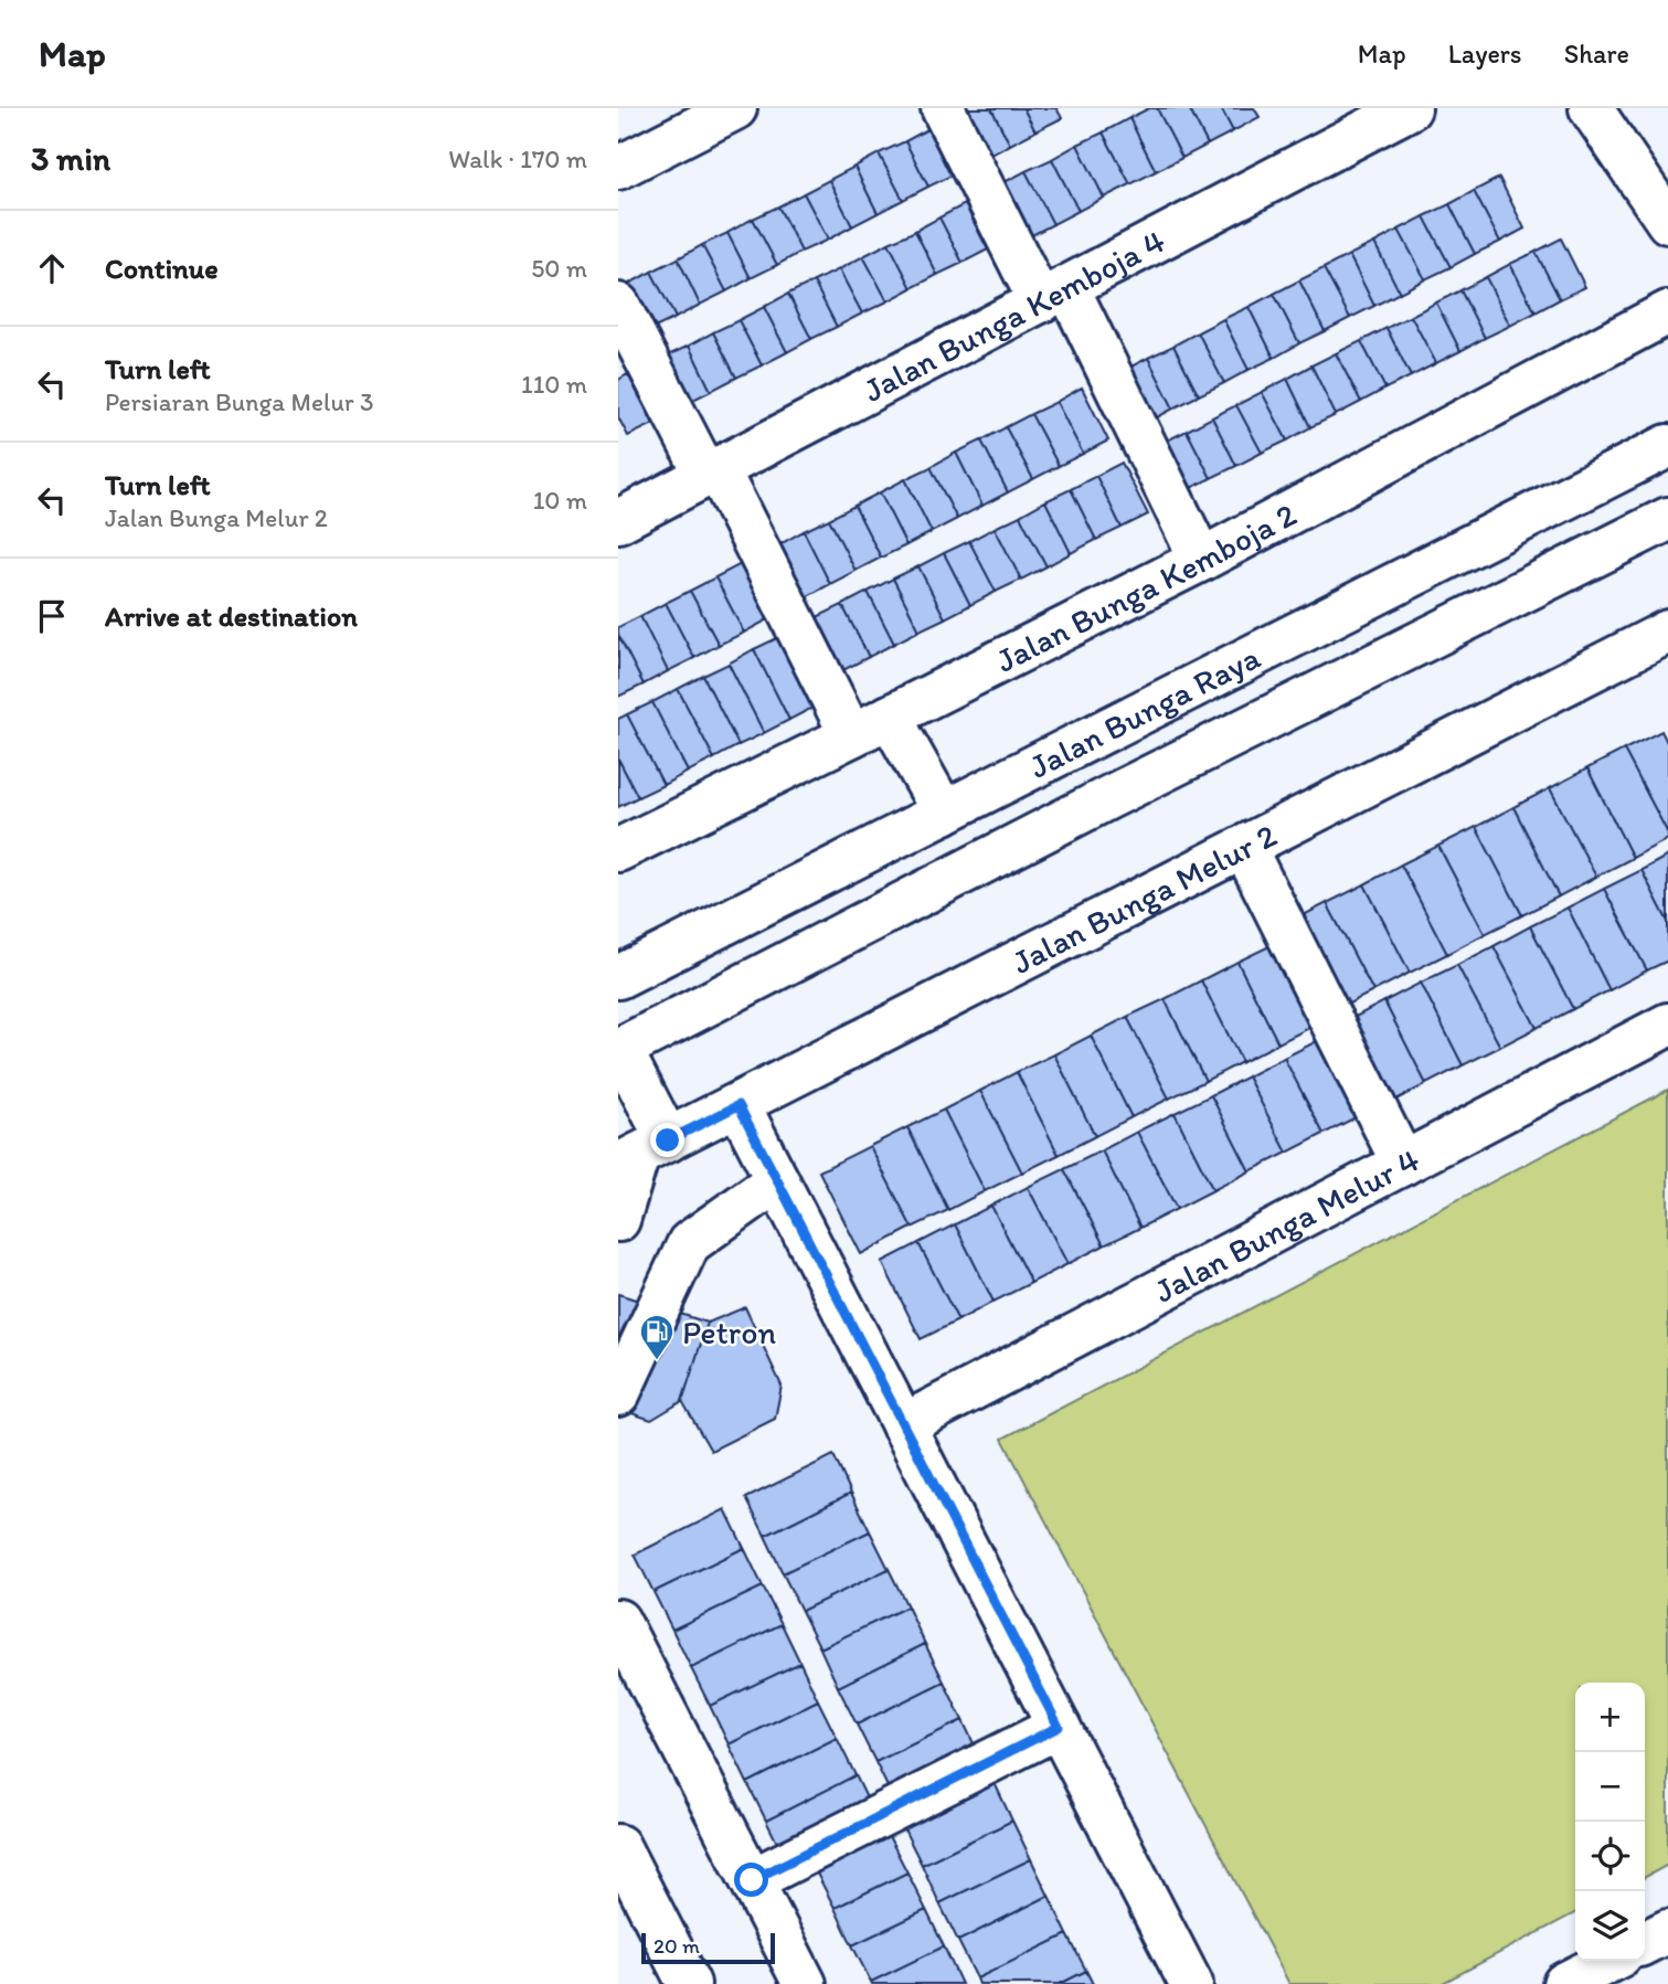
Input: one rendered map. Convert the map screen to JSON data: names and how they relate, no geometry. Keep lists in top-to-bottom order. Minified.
{"streets":{"street":["Jalan Bunga Kemboja 4","Jalan Bunga Kemboja 2","Jalan Bunga Raya","Jalan Bunga Melur 2","Jalan Bunga Melur 4"]},"places":{"fuel station":["Petron"]},"scale_bar":"20 m","page":{"header":"Map","nav":["Map","Layers","Share"],"heading":["3 min","Walk · 170 m"],"list":[["Continue","50 m"],["Turn left","Persiaran Bunga Melur 3","110 m"],["Turn left","Jalan Bunga Melur 2","10 m"],"Arrive at destination"],"map_buttons":["+","−"],"scale":"20 m"}}
